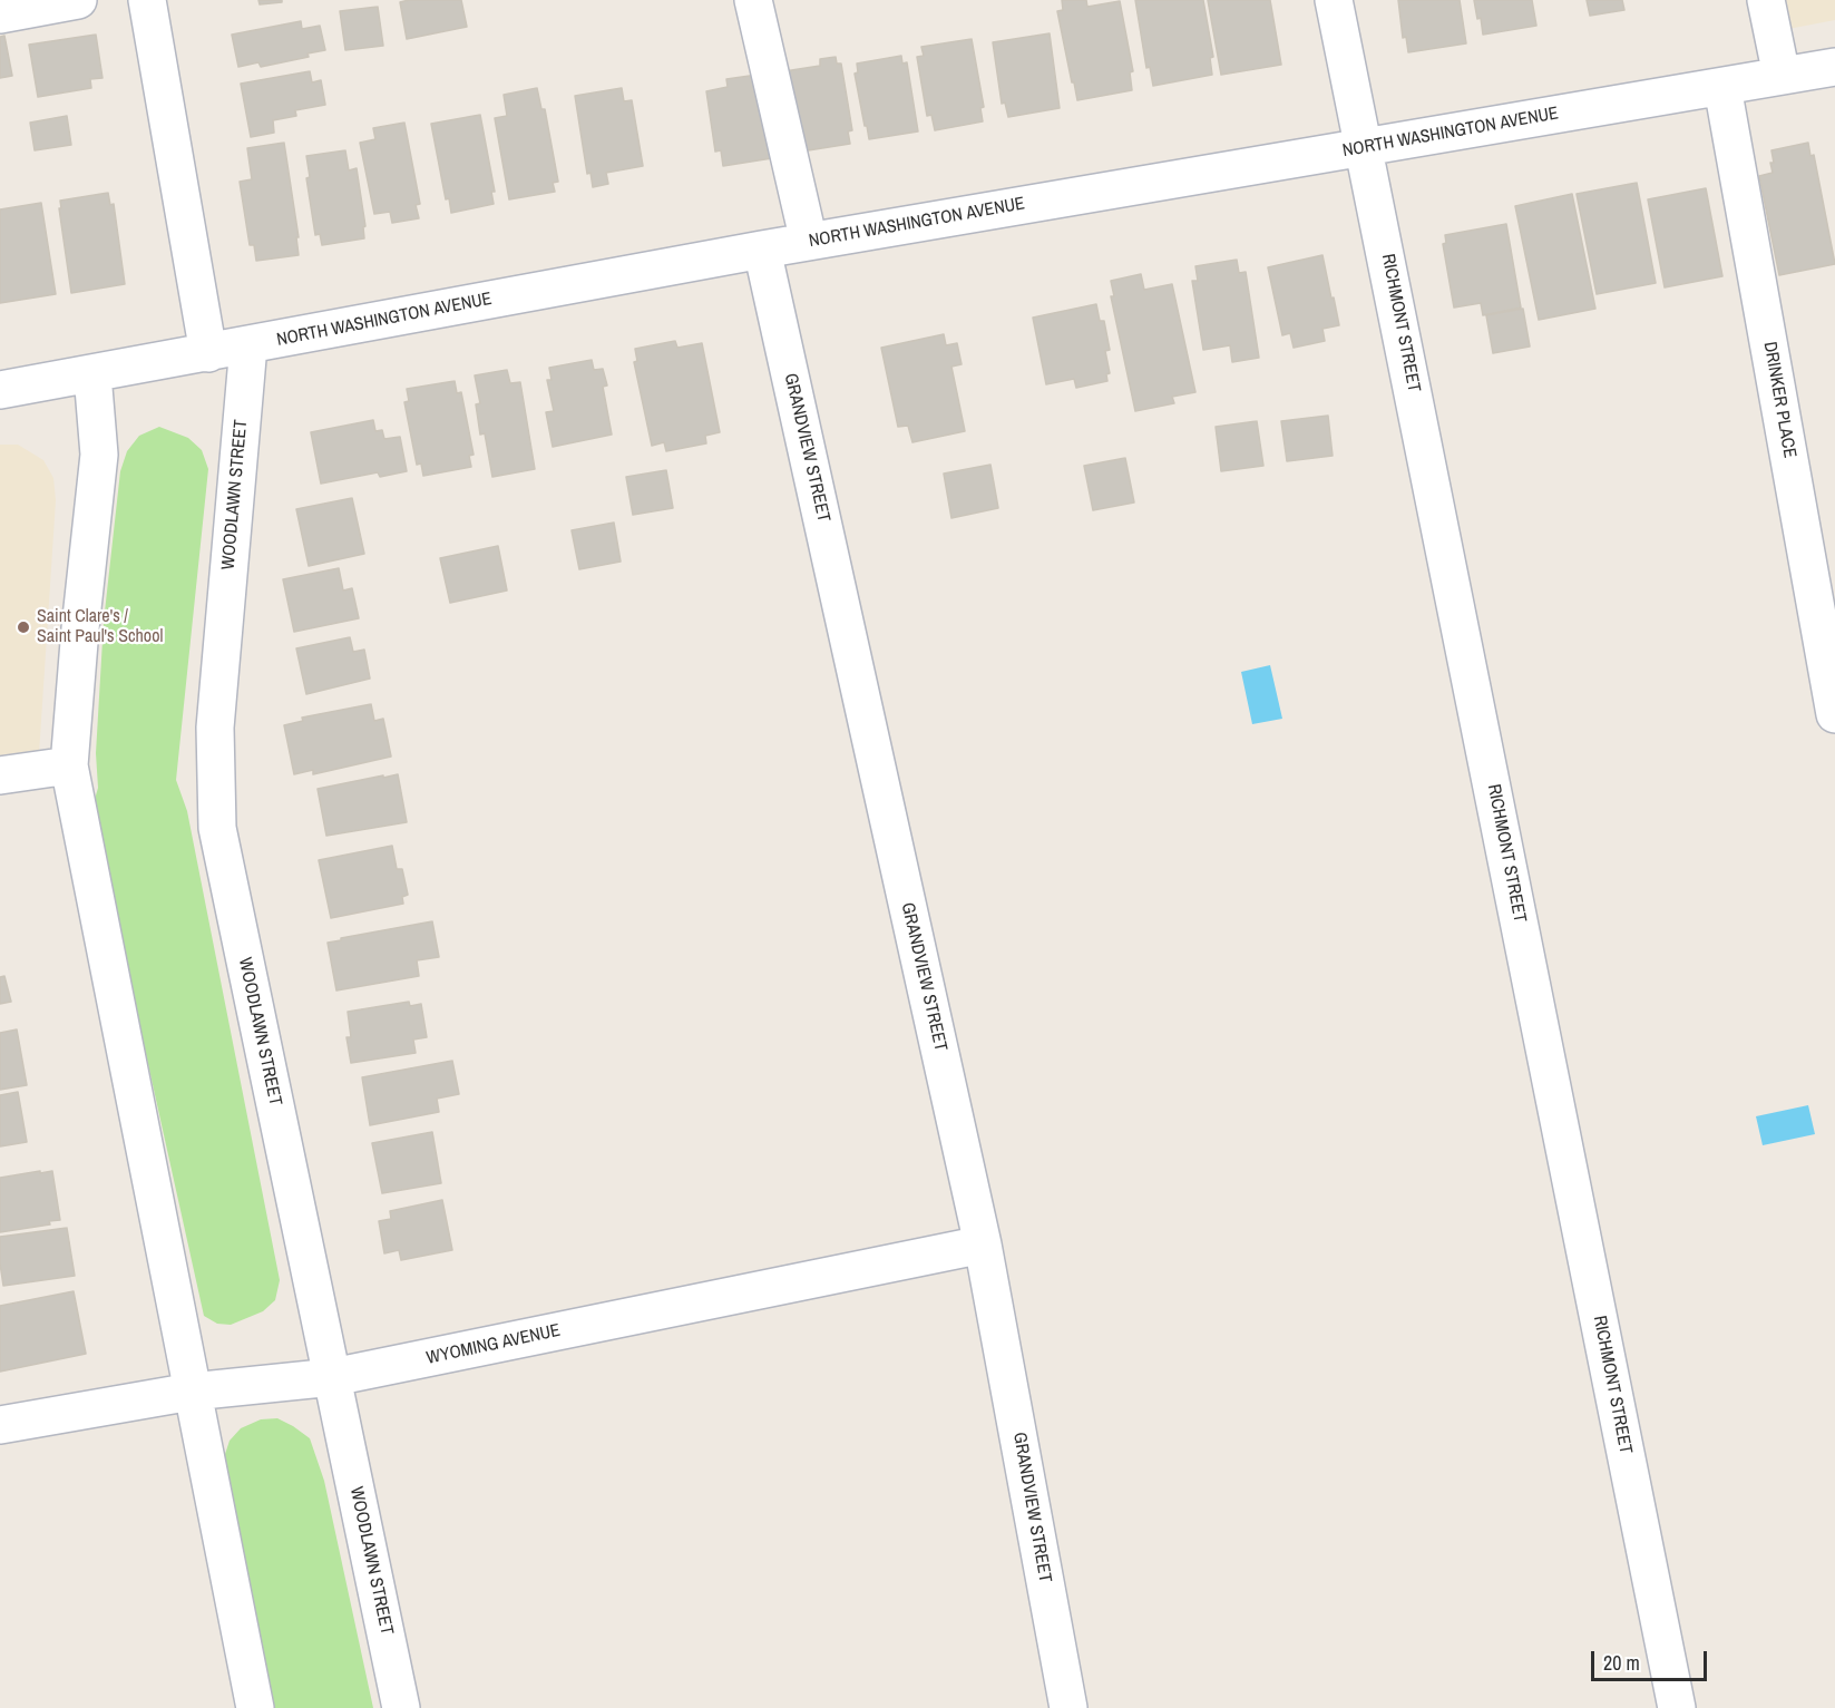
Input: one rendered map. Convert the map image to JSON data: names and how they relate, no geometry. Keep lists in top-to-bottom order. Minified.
{"streets":{"street":["NORTH WASHINGTON AVENUE","RICHMONT STREET","DRINKER PLACE","GRANDVIEW STREET","WOODLAWN STREET","WYOMING AVENUE"]},"crossings":[["NORTH WASHINGTON AVENUE","RICHMONT STREET"],["NORTH WASHINGTON AVENUE","DRINKER PLACE"],["NORTH WASHINGTON AVENUE","GRANDVIEW STREET"],["NORTH WASHINGTON AVENUE","WOODLAWN STREET"],["GRANDVIEW STREET","WYOMING AVENUE"],["WOODLAWN STREET","WYOMING AVENUE"]],"places":["Saint Clare's / Saint Paul's School"],"scale_bar":"20 m"}
